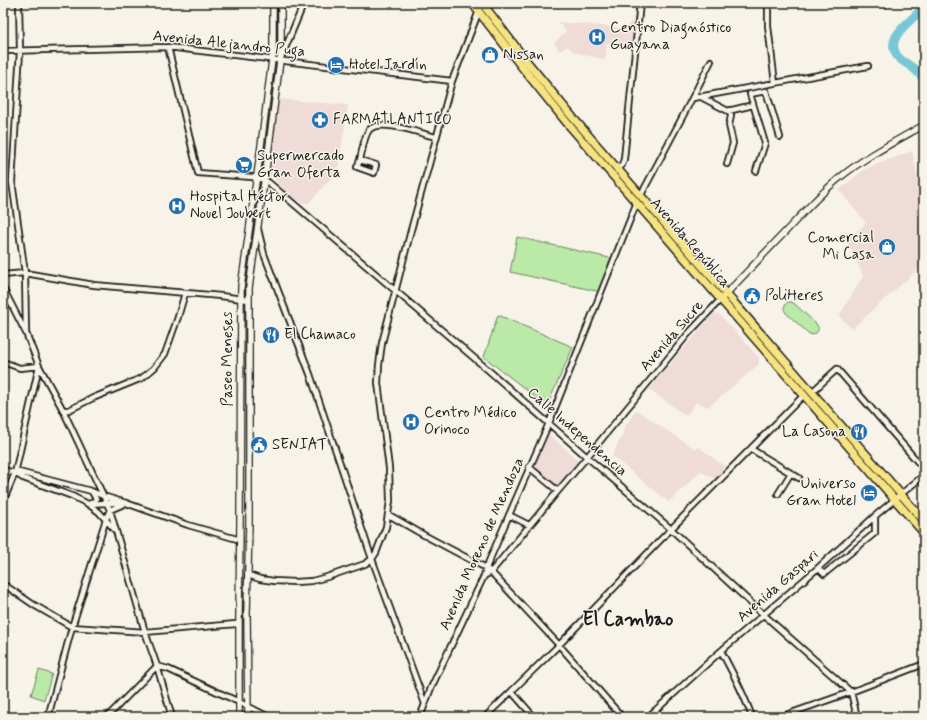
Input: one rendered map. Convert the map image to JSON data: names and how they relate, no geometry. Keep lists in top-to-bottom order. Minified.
{"streets":{"main road":["Avenida República"],"street":["Avenida Alejandro Puga","Avenida Sucre","Paseo Meneses","Calle Independencia","Avenida Moreno de Mendoza","Avenida Gaspari"]},"crossings":[["Avenida Alejandro Puga","Paseo Meneses"],["Avenida República","Avenida Sucre"],["Avenida República","Avenida Moreno de Mendoza"],["Avenida República","Avenida Gaspari"],["Avenida Sucre","Calle Independencia"],["Avenida Sucre","Avenida Moreno de Mendoza"],["Paseo Meneses","Calle Independencia"],["Calle Independencia","Avenida Moreno de Mendoza"],["Calle Independencia","Avenida Gaspari"]],"districts":["El Cambao"],"places":{"hospital":["Centro Diagnóstico Guayana","Hospital Héctor Nouel Joubert","Centro Médico Orinoco"],"shop":["Nissan","Comercial Mi Casa"],"hotel":["Hotel Jardín","Universo Gran Hotel"],"pharmacy":["FARMATLANTICO"],"supermarket":["Supermercado Gran Oferta"],"public building":["PoliHeres","SENIAT"],"restaurant":["El Chamaco","La Casona"]}}
